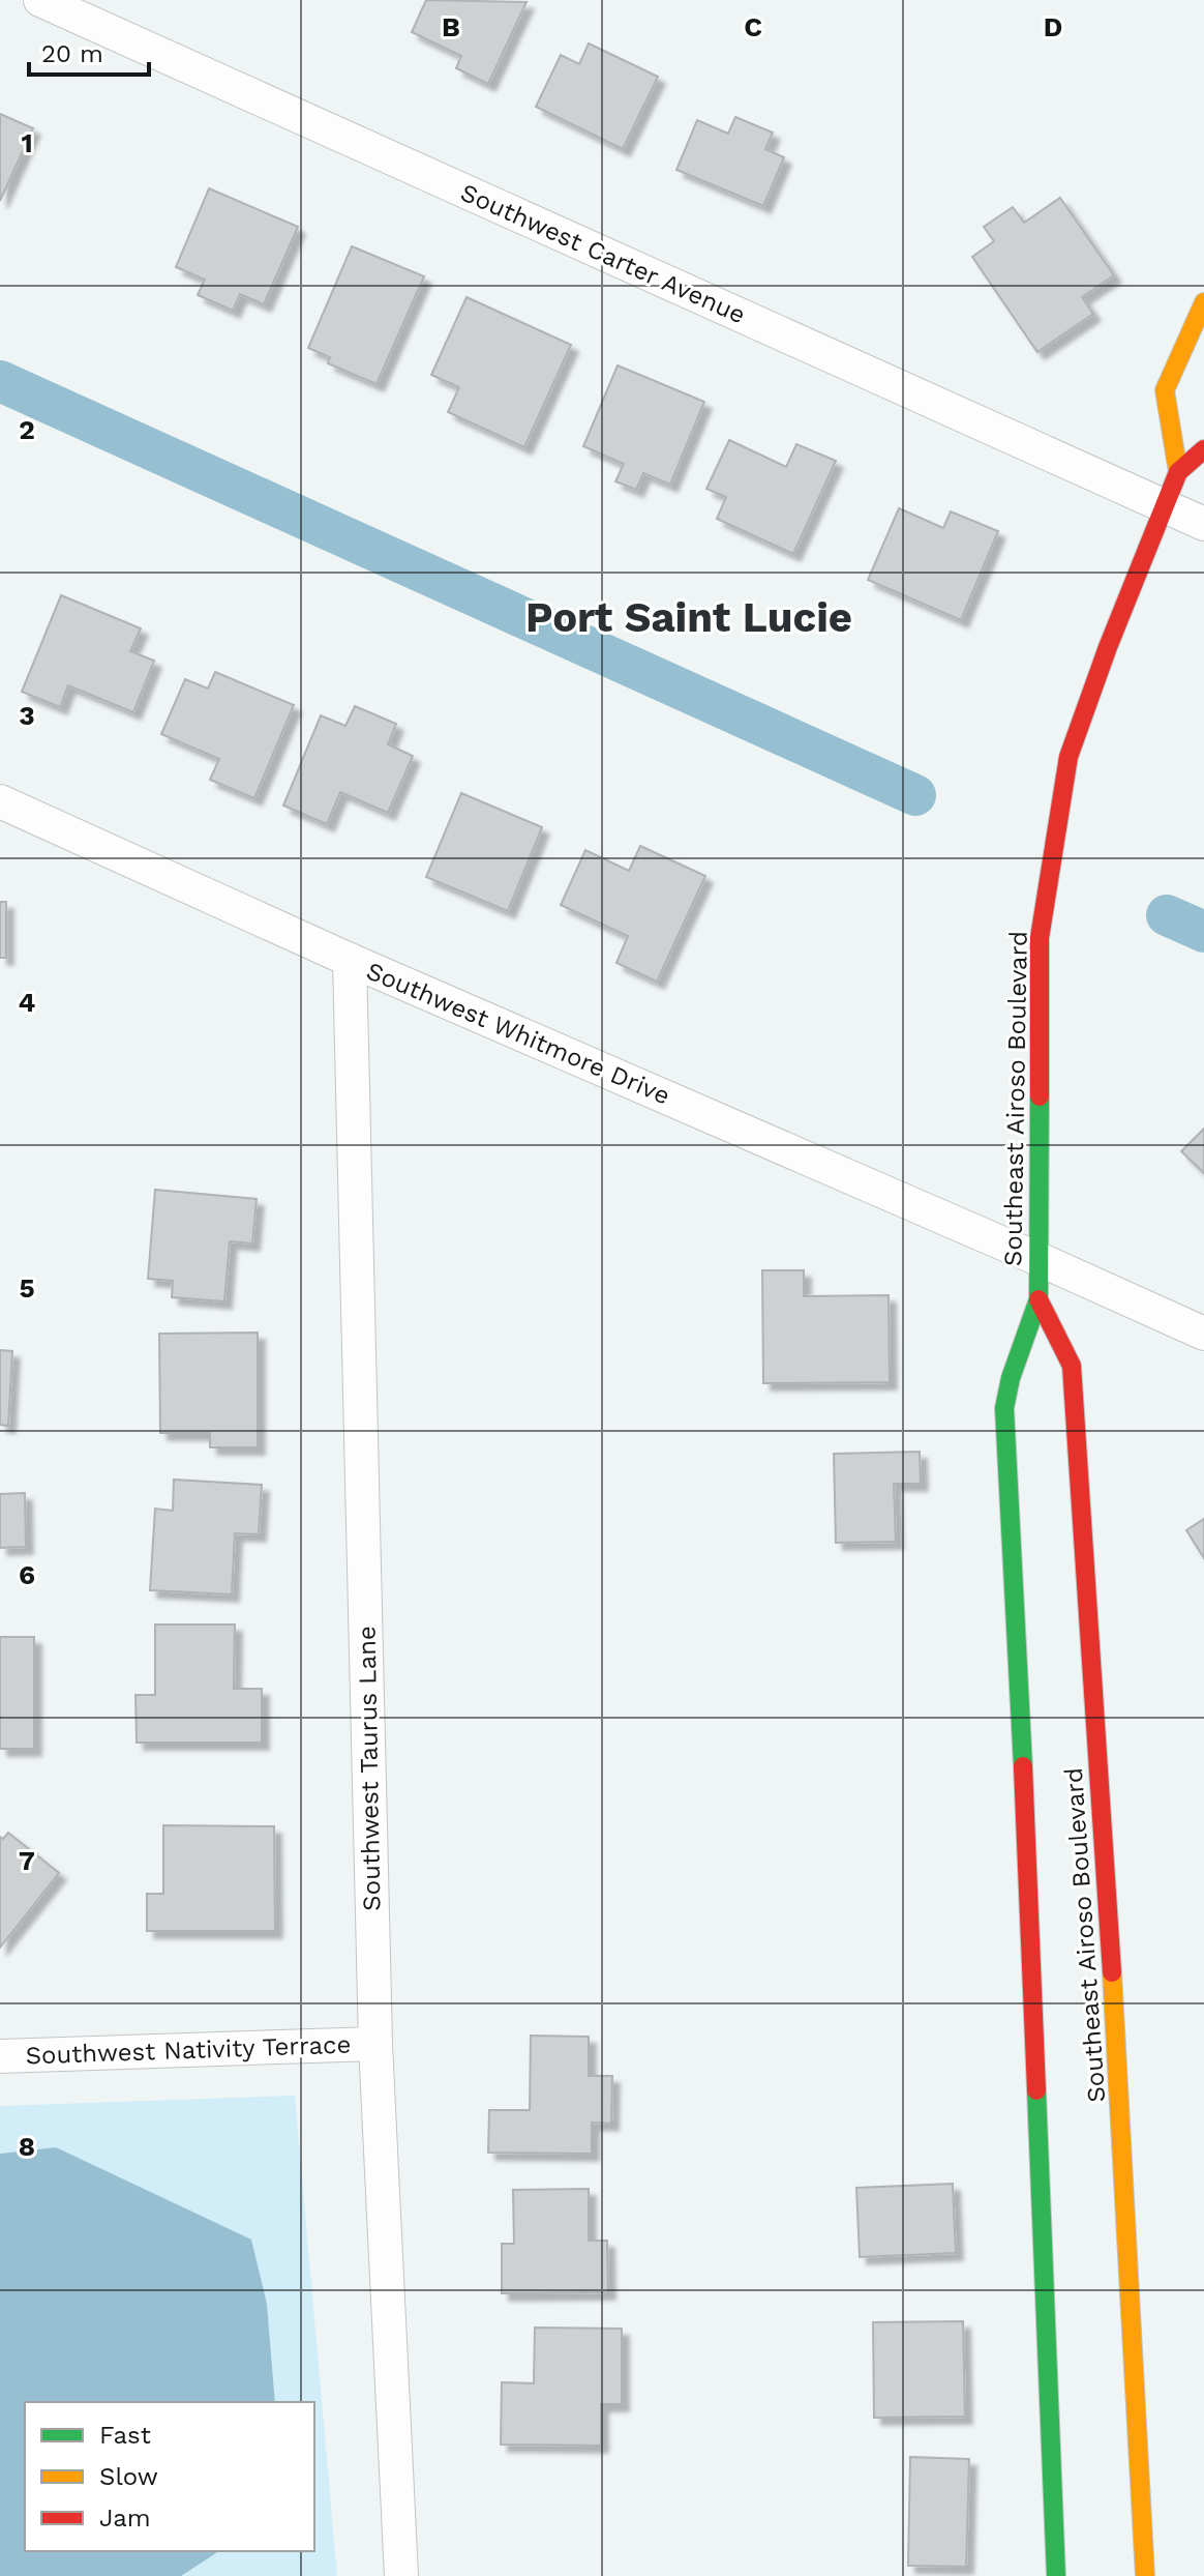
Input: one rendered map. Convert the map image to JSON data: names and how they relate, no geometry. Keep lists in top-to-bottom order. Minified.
{"streets":{"main road":["Southeast Airoso Boulevard"],"street":["Southwest Carter Avenue","Southwest Whitmore Drive","Southwest Taurus Lane","Southwest Nativity Terrace"]},"crossings":[["Southwest Carter Avenue","Southeast Airoso Boulevard"],["Southwest Whitmore Drive","Southeast Airoso Boulevard"],["Southwest Whitmore Drive","Southwest Taurus Lane"],["Southwest Taurus Lane","Southwest Nativity Terrace"]],"districts":["Port Saint Lucie"],"legend":["Fast","Slow","Jam"],"scale_bar":"20 m","grid":{"columns":["B","C","D"],"rows":["1","2","3","4","5","6","7","8"]}}
